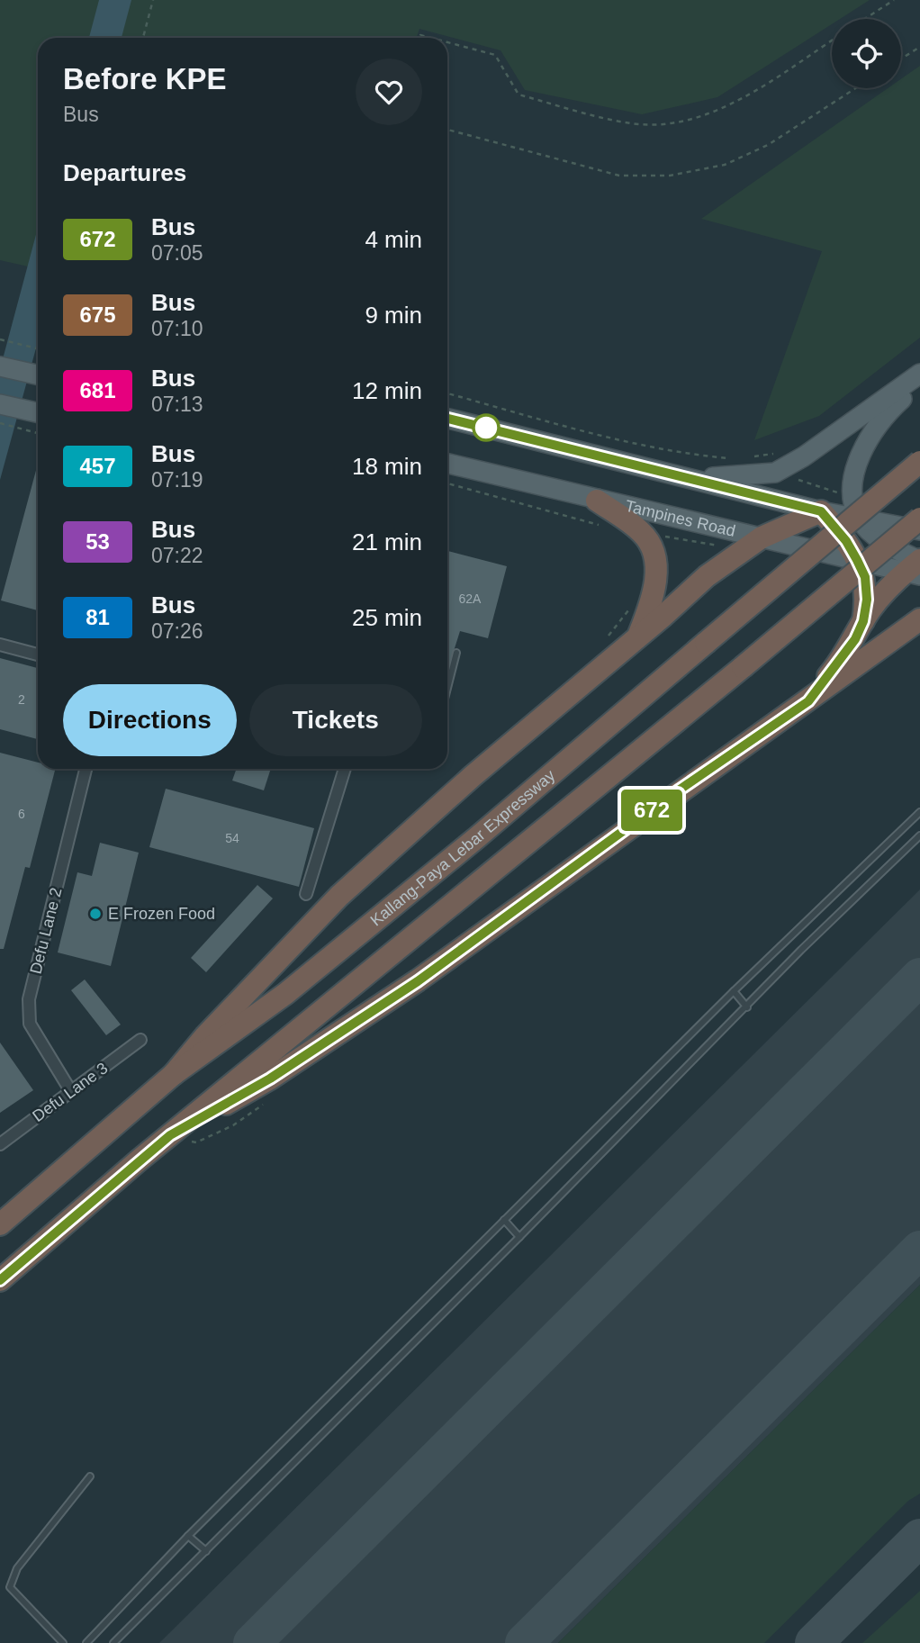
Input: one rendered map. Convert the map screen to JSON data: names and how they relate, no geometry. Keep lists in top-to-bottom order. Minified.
{"streets":{"highway":["Kallang-Paya Lebar Expressway"],"main road":["Tampines Road"],"street":["Defu Lane 2","Defu Lane 3"]},"crossings":[["Defu Lane 2","Defu Lane 3"]],"places":["E Frozen Food"],"lines":["bus line 672"],"house_numbers":["62A","2","6","54"],"page":{"on_map":"672","heading":[["Before KPE","Bus"],"Departures"],"list":[{"mark":"672","name":"Bus","note":"07:05","value":"4 min"},{"mark":"675","name":"Bus","note":"07:10","value":"9 min"},{"mark":"681","name":"Bus","note":"07:13","value":"12 min"},{"mark":"457","name":"Bus","note":"07:19","value":"18 min"},{"mark":"53","name":"Bus","note":"07:22","value":"21 min"},{"mark":"81","name":"Bus","note":"07:26","value":"25 min"}],"buttons":["Directions","Tickets"]}}
